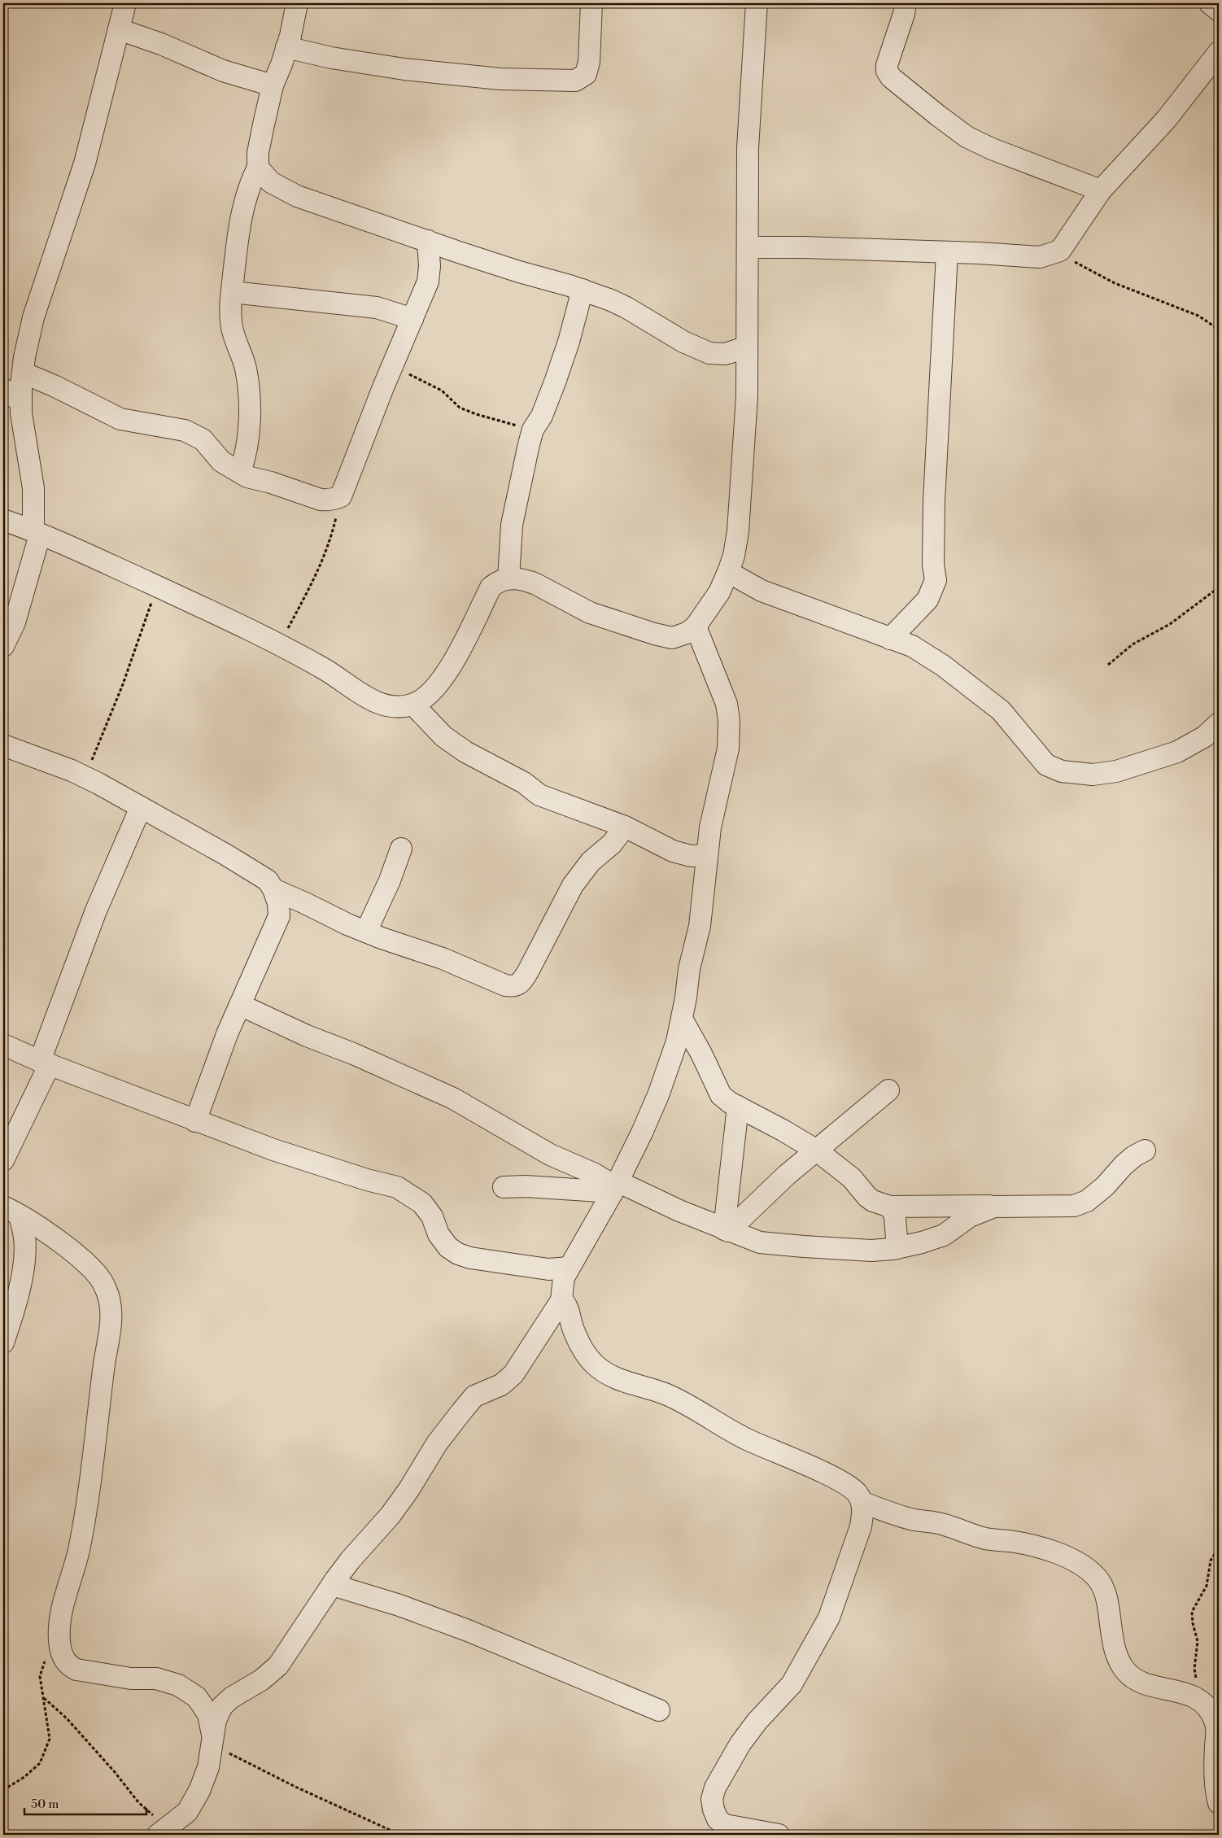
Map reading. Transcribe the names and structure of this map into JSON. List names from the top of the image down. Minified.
{"scale_bar":"50 m"}
